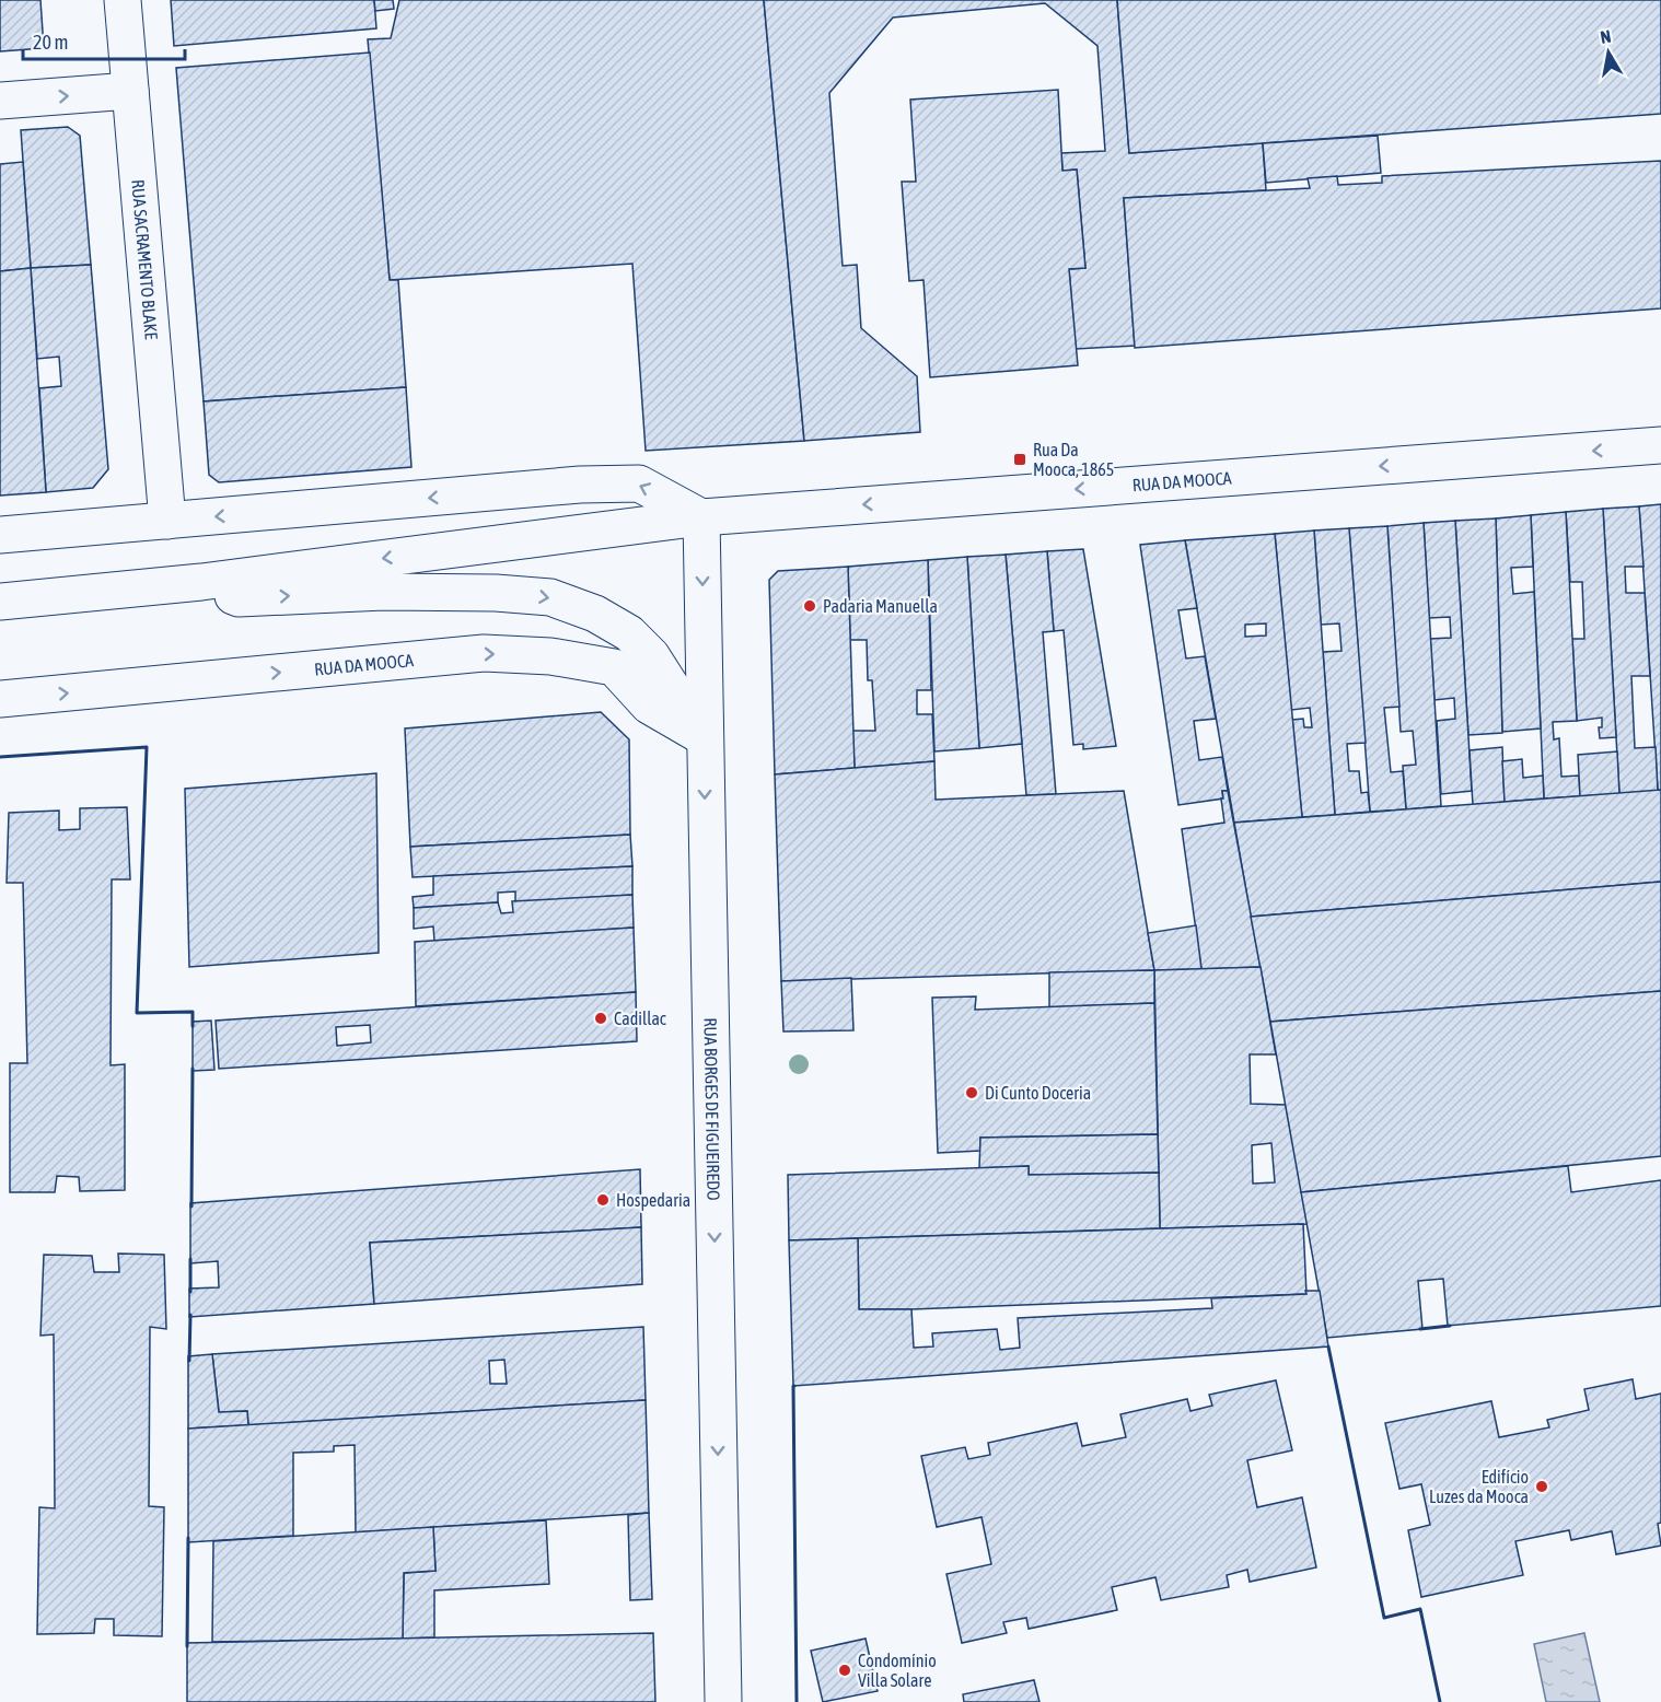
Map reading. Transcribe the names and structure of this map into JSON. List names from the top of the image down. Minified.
{"streets":{"street":["RUA SACRAMENTO BLAKE","RUA DA MOOCA","RUA BORGES DE FIGUEIREDO"]},"crossings":[["RUA DA MOOCA","RUA BORGES DE FIGUEIREDO"]],"one_way":["RUA BORGES DE FIGUEIREDO"],"places":{"transit":["Rua Da Mooca, 1865"],"other":["Padaria Manuella","Cadillac","Di Cunto Doceria","Hospedaria","Edifício Luzes da Mooca","Condomínio Villa Solare"]},"scale_bar":"20 m","north":"top"}
